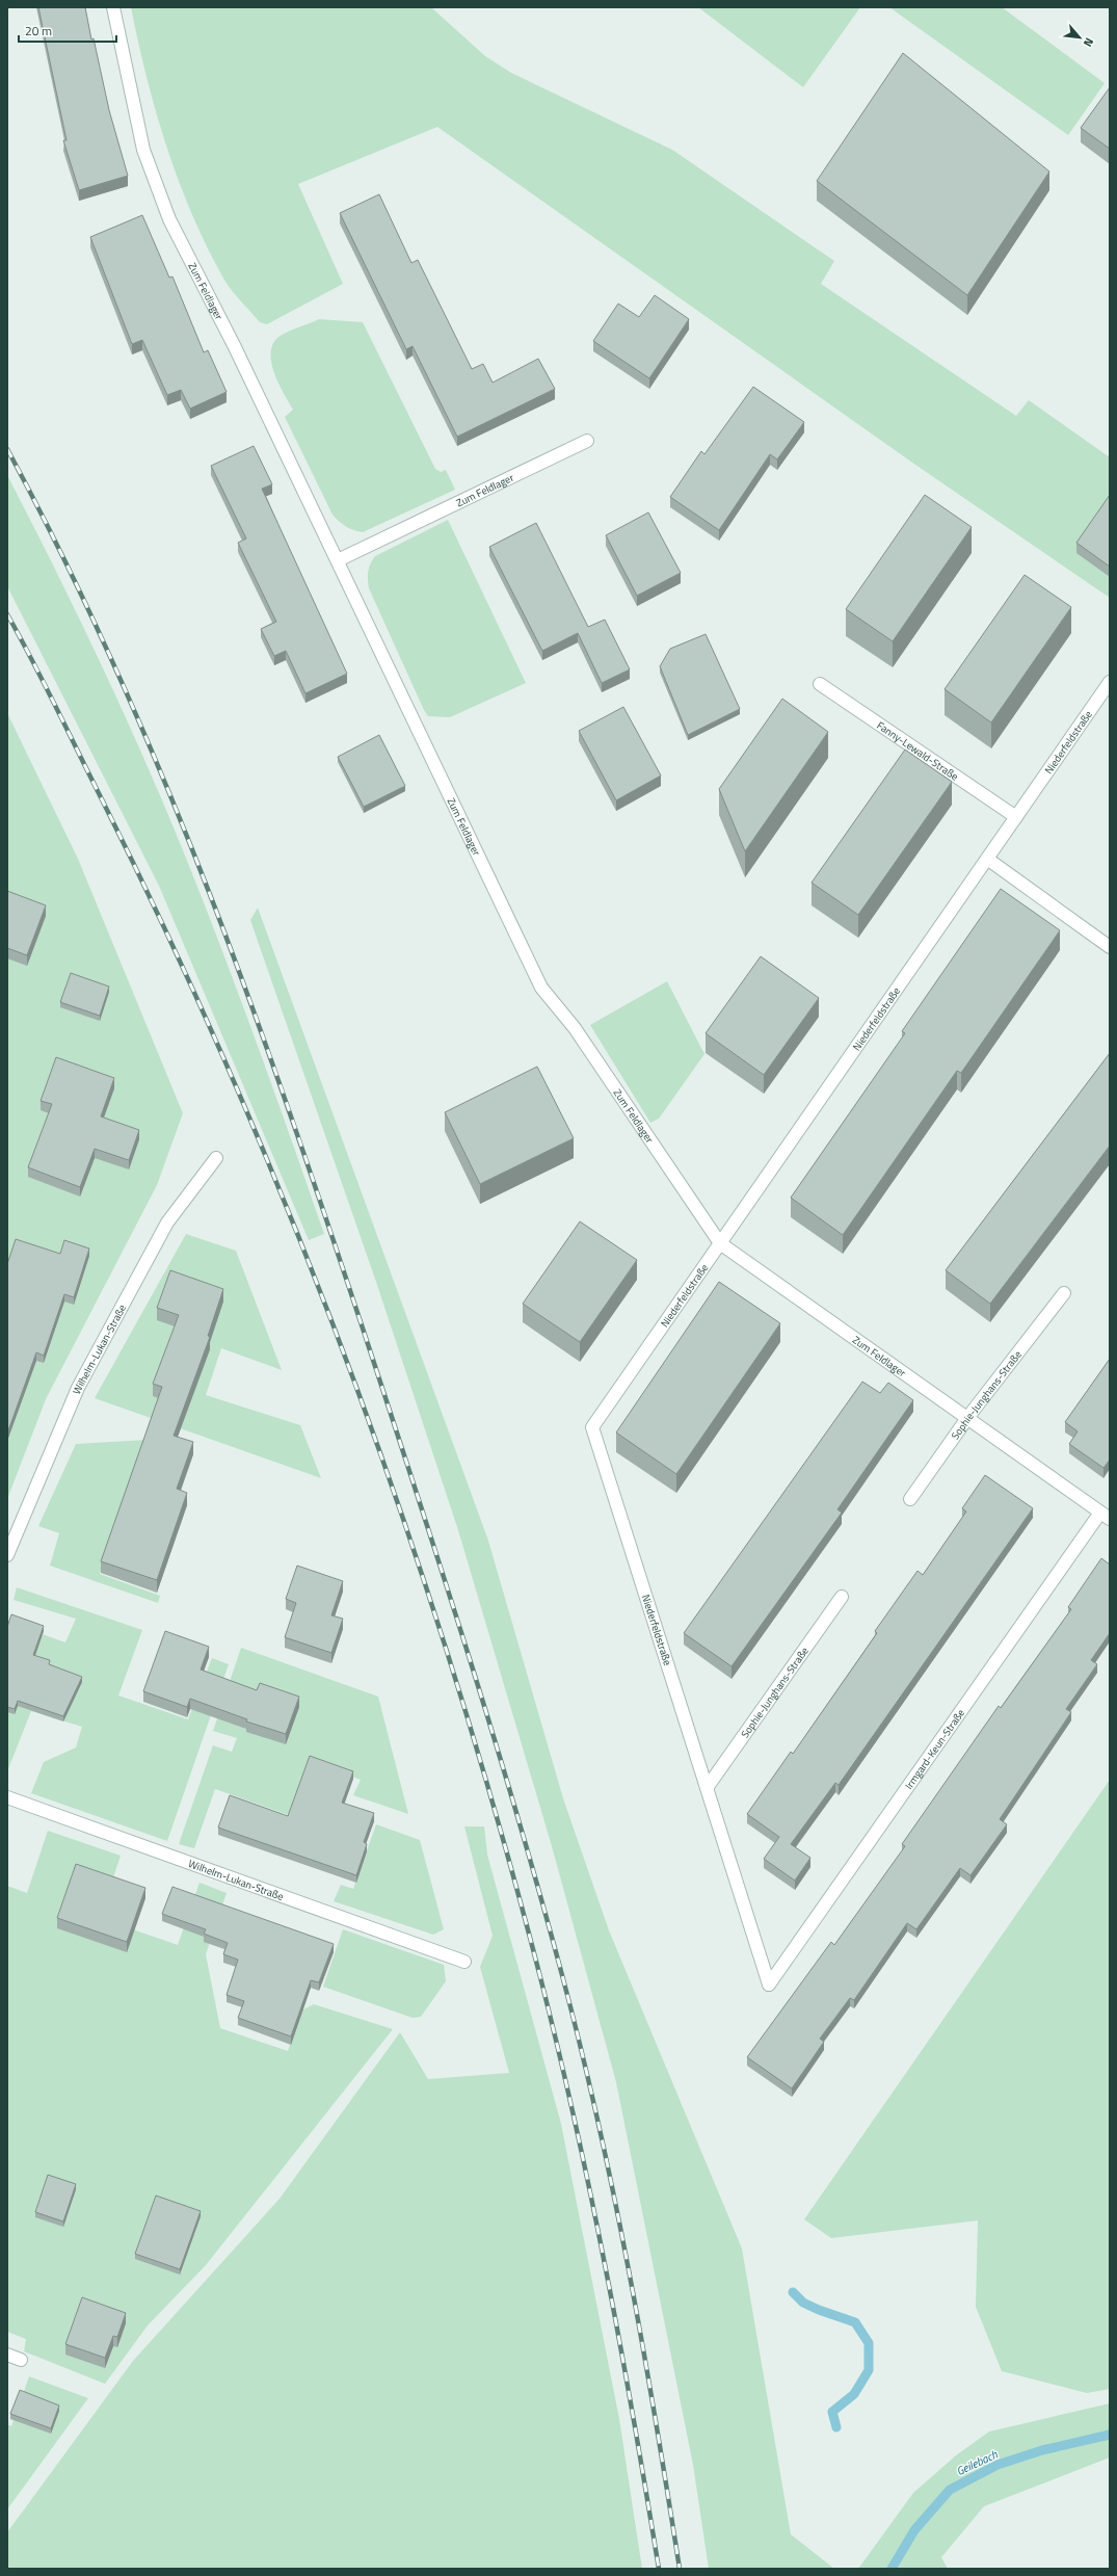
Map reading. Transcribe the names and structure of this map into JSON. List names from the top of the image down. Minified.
{"streets":{"street":["Zum Feldlager","Niederfeldstraße","Fanny-Lewald-Straße","Wilhelm-Lukan-Straße","Sophie-Junghans-Straße","Irmgard-Keun-Straße"]},"crossings":[["Zum Feldlager","Niederfeldstraße"],["Zum Feldlager","Sophie-Junghans-Straße"],["Zum Feldlager","Irmgard-Keun-Straße"],["Niederfeldstraße","Fanny-Lewald-Straße"],["Niederfeldstraße","Sophie-Junghans-Straße"],["Niederfeldstraße","Irmgard-Keun-Straße"]],"water":["Geilebach"],"scale_bar":"20 m","north":"bottom right"}
